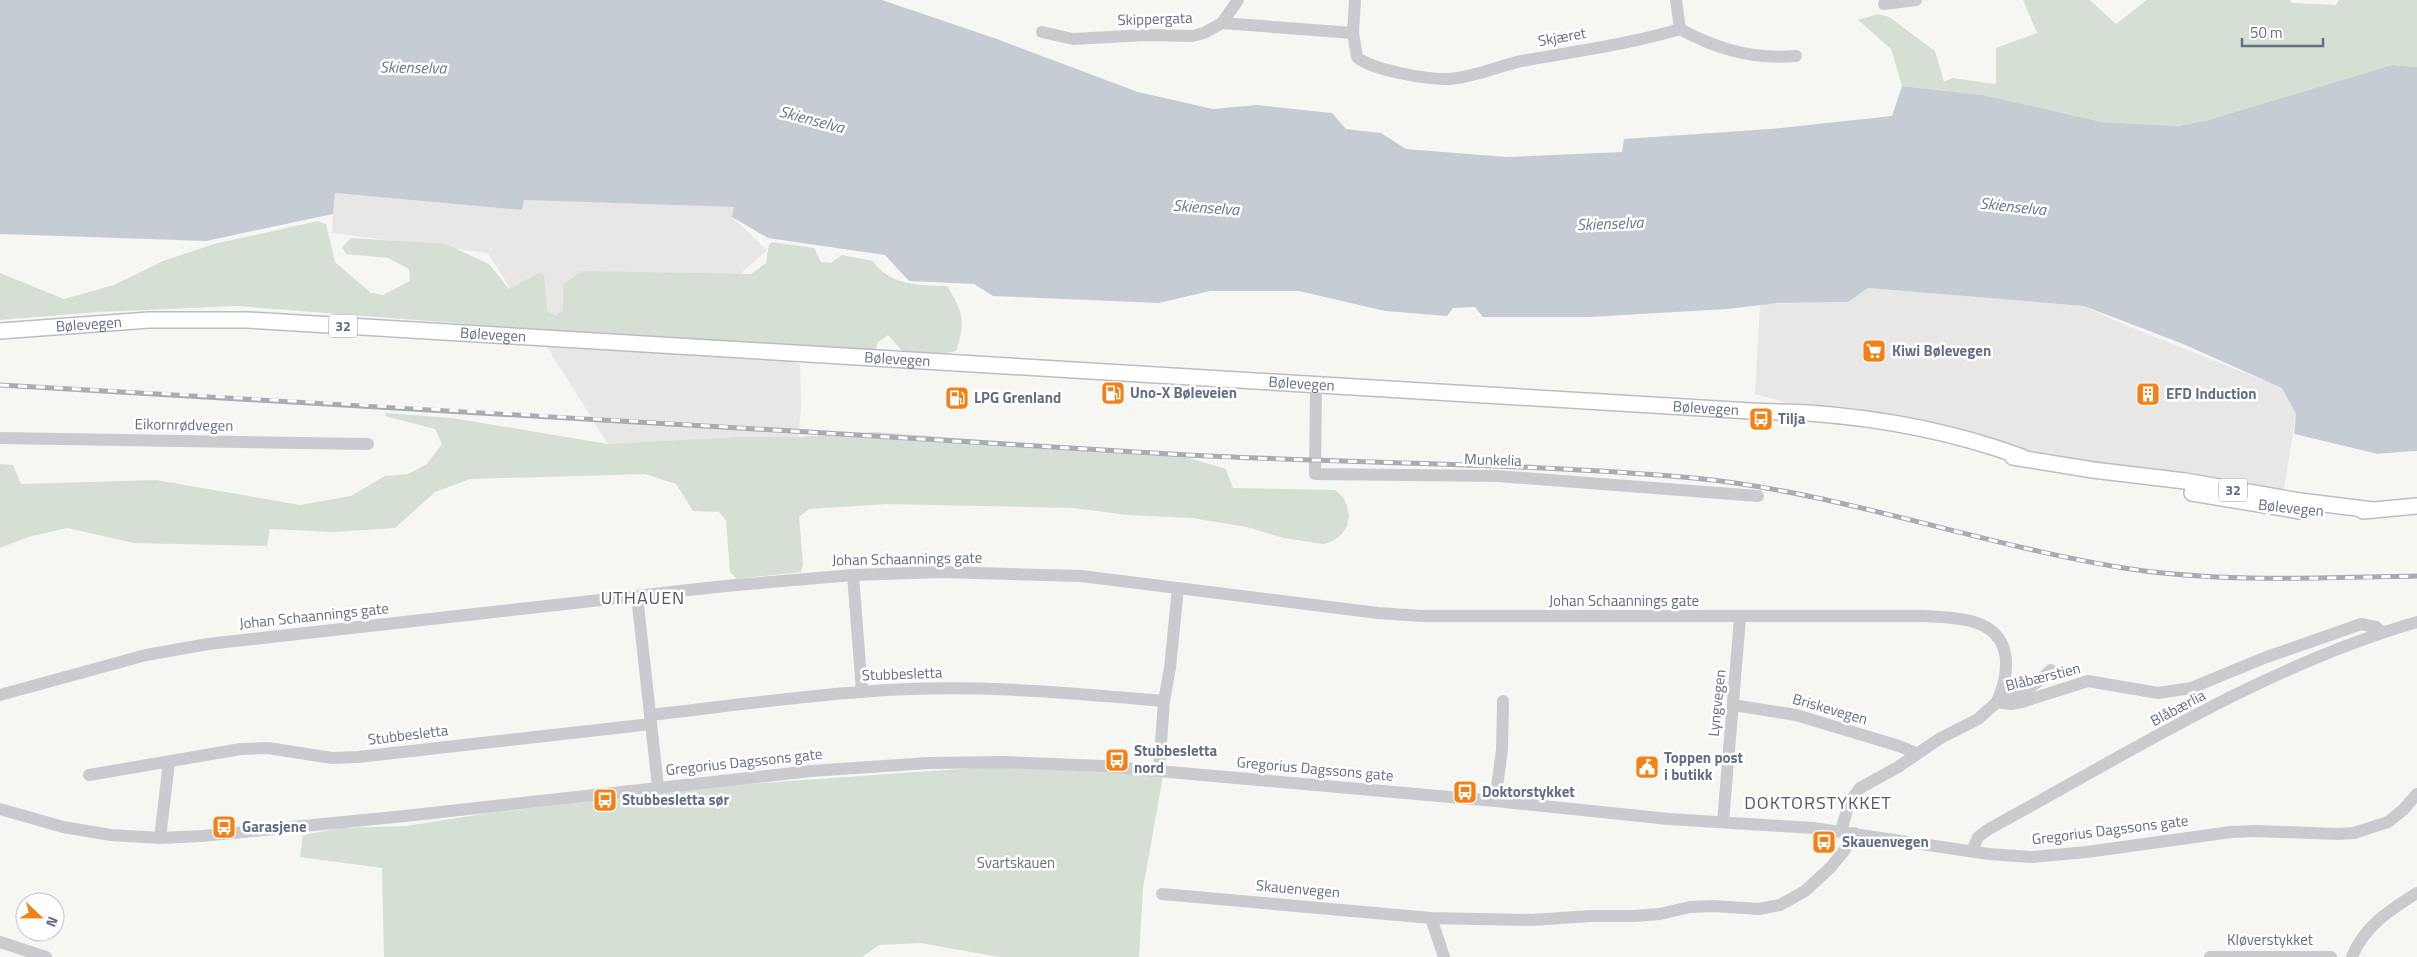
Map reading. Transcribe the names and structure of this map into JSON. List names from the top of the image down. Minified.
{"streets":{"main road":["Bølevegen","32"],"street":["Skippergata","Skjæret","Eikornrødvegen","Munkelia","Johan Schaannings gate","Stubbesletta","Blåbærstien","Lyngvegen","Blåbærlia","Briskevegen","Gregorius Dagssons gate","Skauenvegen","Kløverstykket"]},"crossings":[["Bølevegen","Munkelia"],["Johan Schaannings gate","Blåbærstien"],["Johan Schaannings gate","Lyngvegen"],["Blåbærstien","Blåbærlia"],["Blåbærstien","Briskevegen"],["Blåbærstien","Gregorius Dagssons gate"],["Blåbærstien","Skauenvegen"],["Lyngvegen","Briskevegen"],["Lyngvegen","Gregorius Dagssons gate"],["Blåbærlia","Gregorius Dagssons gate"],["Gregorius Dagssons gate","Skauenvegen"]],"districts":["UTHAUEN","DOKTORSTYKKET"],"water":["Skienselva"],"parks":["Svartskauen"],"places":{"supermarket":["Kiwi Bølevegen"],"fuel station":["Uno-X Bøleveien","LPG Grenland"],"building":["EFD Induction"],"bus stop":["Tilja","Stubbesletta nord","Doktorstykket","Stubbesletta sør","Garasjene","Skauenvegen"],"public building":["Toppen post i butikk"]},"scale_bar":"50 m","north":"right"}
